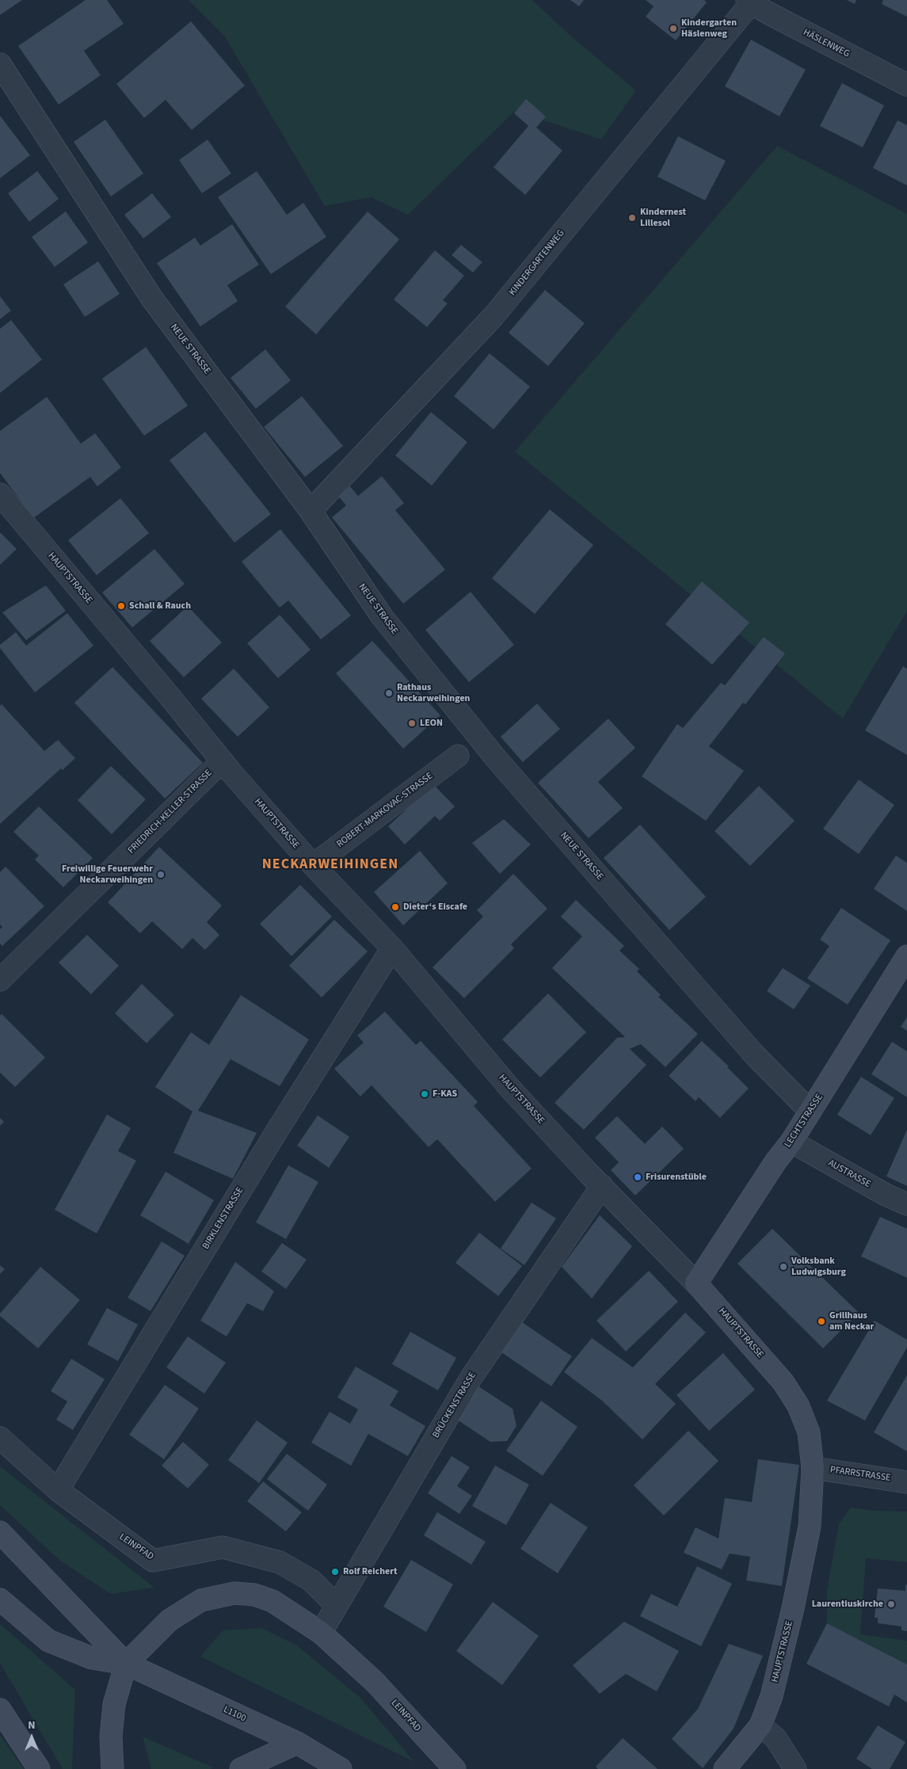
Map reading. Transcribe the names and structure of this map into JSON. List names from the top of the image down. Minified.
{"streets":{"street":["HÄSLENWEG","KINDERGARTENWEG","NEUE STRASSE","HAUPTSTRASSE","ROBERT-MARKOVAC-STRASSE","FRIEDRICH-KELLER-STRASSE","LECHTSTRASSE","AUSTRASSE","BIRKLENSTRASSE","BRÜCKENSTRASSE","PFARRSTRASSE","LEINPFAD","L1100"]},"crossings":[["HÄSLENWEG","KINDERGARTENWEG"],["KINDERGARTENWEG","NEUE STRASSE"],["NEUE STRASSE","LECHTSTRASSE"],["HAUPTSTRASSE","ROBERT-MARKOVAC-STRASSE"],["HAUPTSTRASSE","FRIEDRICH-KELLER-STRASSE"],["HAUPTSTRASSE","LECHTSTRASSE"],["HAUPTSTRASSE","BIRKLENSTRASSE"],["HAUPTSTRASSE","BRÜCKENSTRASSE"],["HAUPTSTRASSE","PFARRSTRASSE"],["LECHTSTRASSE","AUSTRASSE"],["BIRKLENSTRASSE","LEINPFAD"],["BRÜCKENSTRASSE","LEINPFAD"],["LEINPFAD","L1100"]],"districts":["NECKARWEIHINGEN"],"places":["Kindergarten Häslenweg","Kindernest Lillesol","Schall & Rauch","Rathaus Neckarweihingen","LEON","Freiwillige Feuerwehr Neckarweihingen","Dieter‘s Eiscafe","F-KAS","Frisurenstüble","Volksbank Ludwigsburg","Grillhaus am Neckar","Rolf Reichert","Laurentiuskirche"],"north":"top"}
